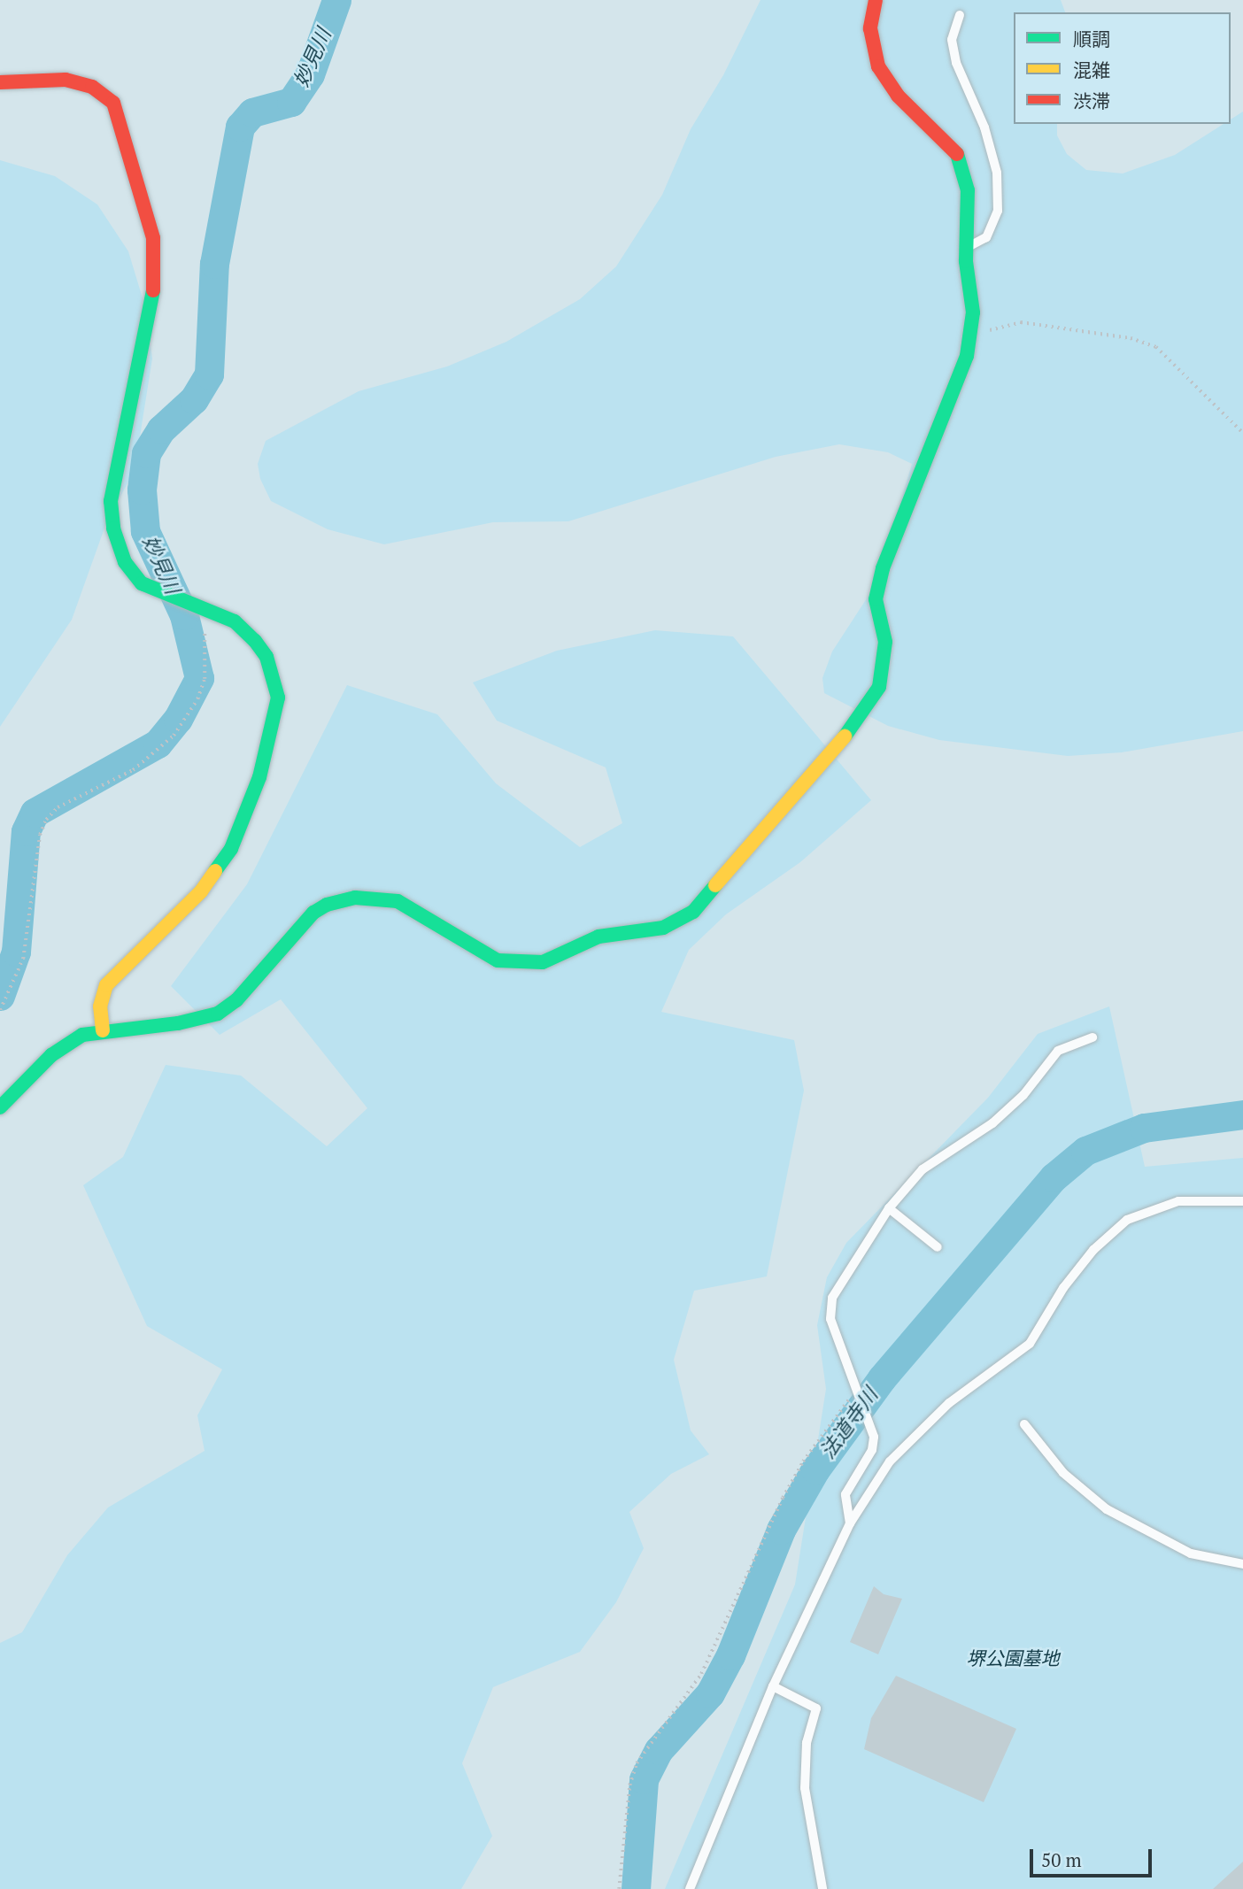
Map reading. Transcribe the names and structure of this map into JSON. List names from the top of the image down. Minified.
{"water":["妙見川","法道寺川"],"parks":["堺公園墓地"],"legend":["順調","混雑","渋滞"],"scale_bar":"50 m"}
